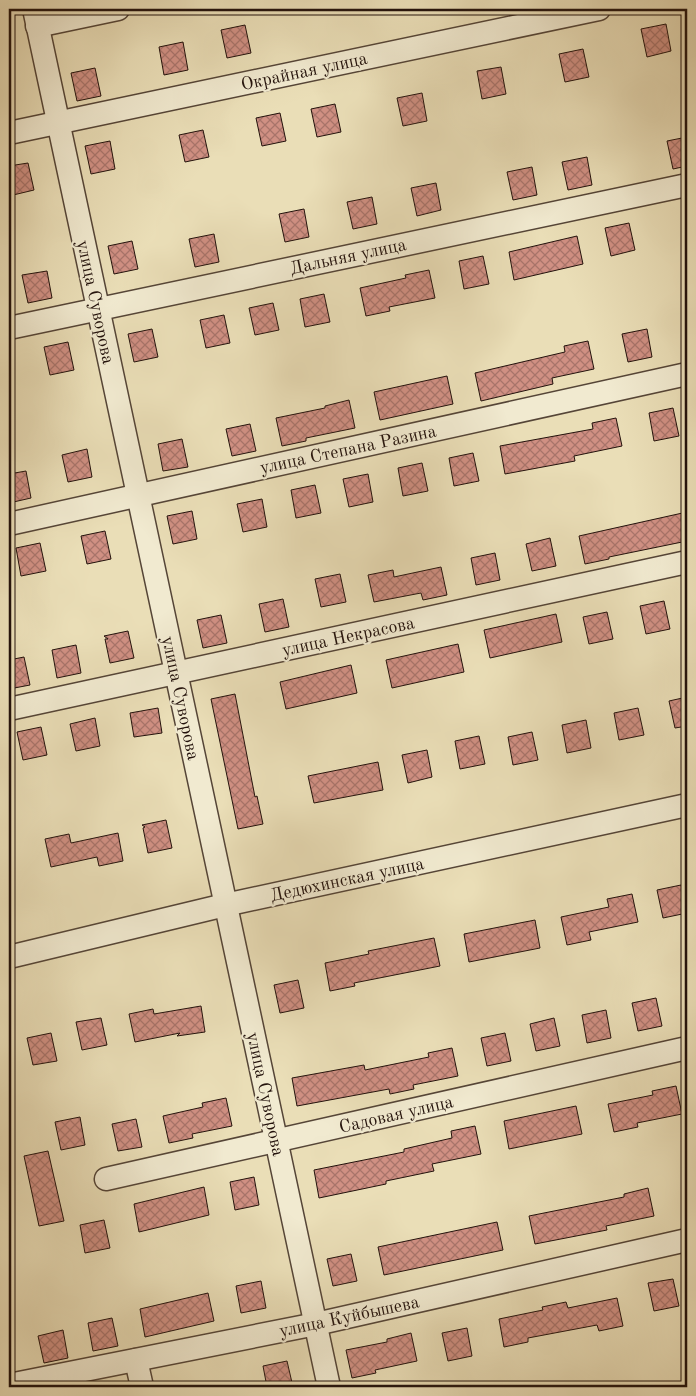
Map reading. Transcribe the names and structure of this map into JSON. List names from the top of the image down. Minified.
{"streets":{"street":["Окрайная улица","Дальняя улица","улица Суворова","улица Степана Разина","улица Некрасова","Дедюхинская улица","Садовая улица","улица Куйбышева"]},"crossings":[["Окрайная улица","улица Суворова"],["Дальняя улица","улица Суворова"],["улица Суворова","улица Степана Разина"],["улица Суворова","улица Некрасова"],["улица Суворова","Дедюхинская улица"],["улица Суворова","Садовая улица"],["улица Суворова","улица Куйбышева"]]}
